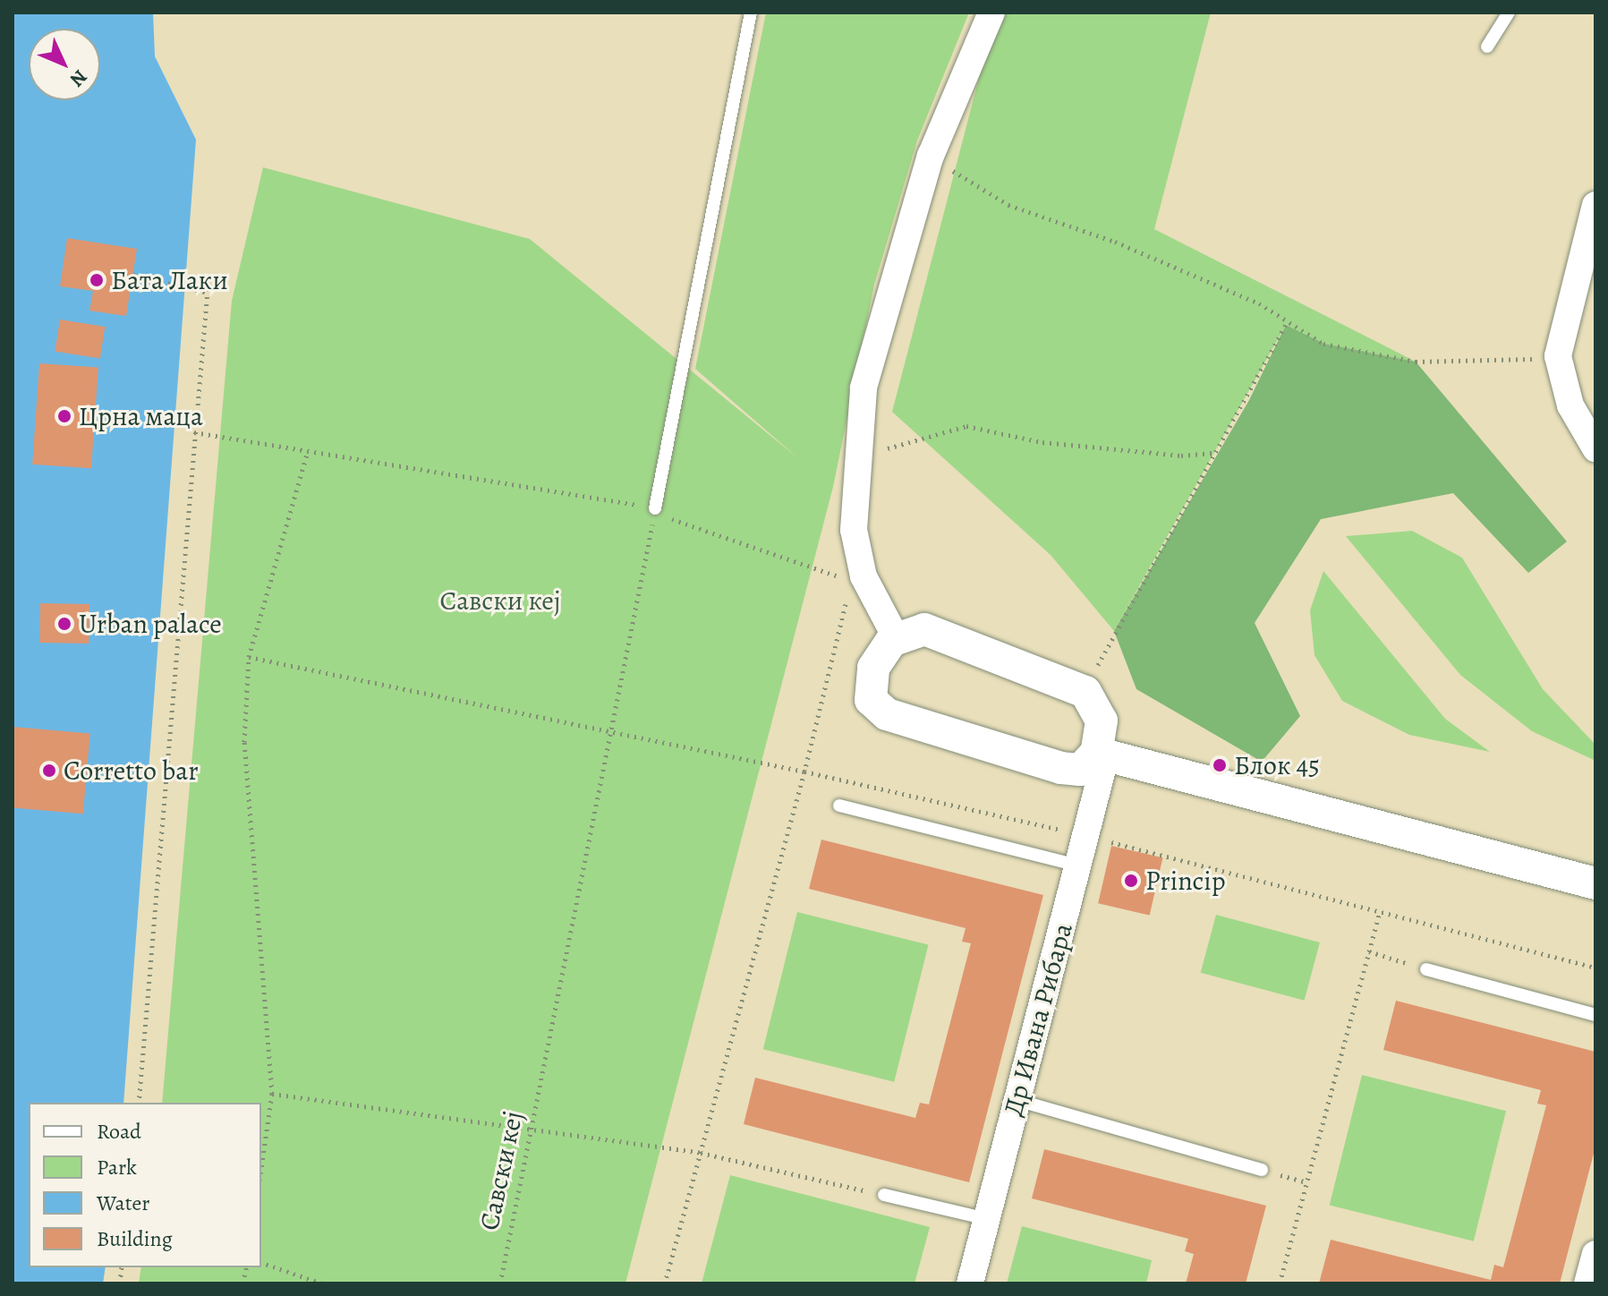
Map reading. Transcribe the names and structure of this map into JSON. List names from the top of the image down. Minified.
{"streets":{"street":["Др Ивана Рибара"],"path":["Савски кеј"]},"parks":["Савски кеј"],"places":["Бата Лаки","Црна маца","Urban palace","Блок 45","Corretto bar","Princip"],"legend":["Road","Park","Water","Building"],"north":"bottom right"}
